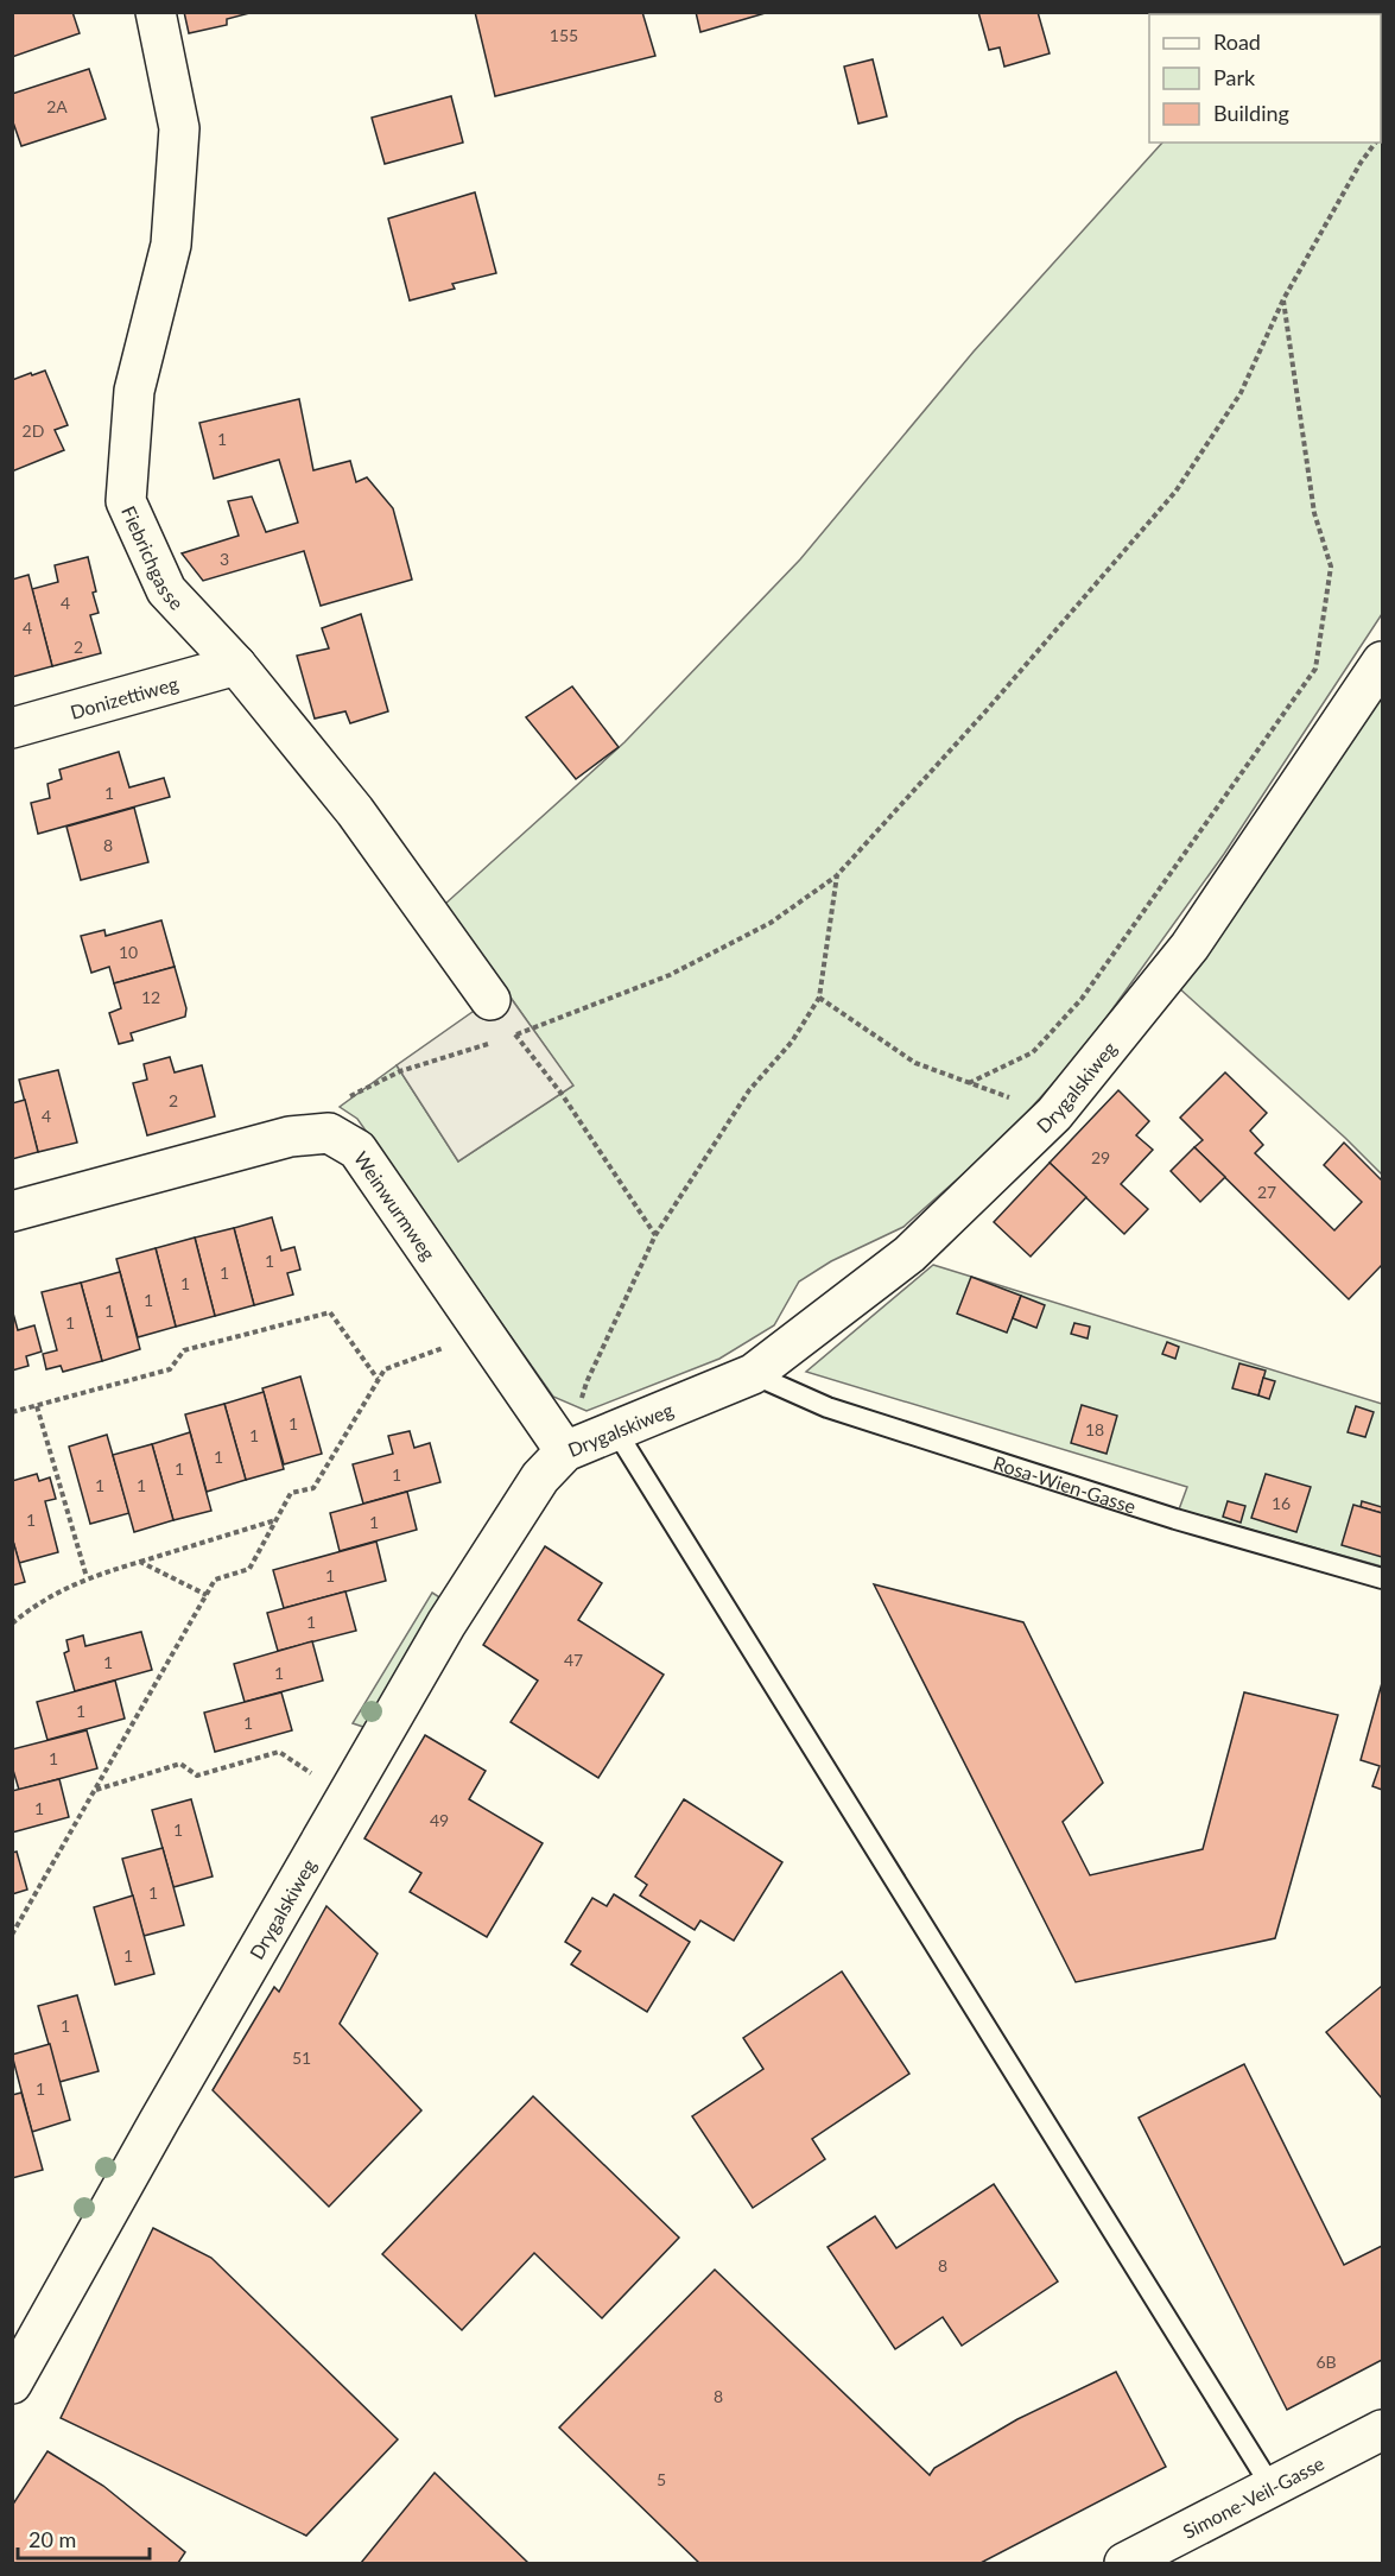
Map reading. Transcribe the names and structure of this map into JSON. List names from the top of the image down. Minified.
{"streets":{"street":["Fiebrichgasse","Donizettiweg","Drygalskiweg","Weinwurmweg","Simone-Veil-Gasse"],"lane":["Rosa-Wien-Gasse"]},"crossings":[["Fiebrichgasse","Donizettiweg"],["Drygalskiweg","Weinwurmweg"],["Drygalskiweg","Rosa-Wien-Gasse"]],"house_numbers":["155","2A","2D","1","3","4","4","2","1","8","10","12","2","4","29","27","1","1","1","1","1","1","1","18","1","1","1","1","1","1","16","1","1","1","1","47","1","1","1","1","1","1","49","1","1","1","1","51","1","8","6B","8","5"],"legend":["Road","Park","Building"],"scale_bar":"20 m"}
